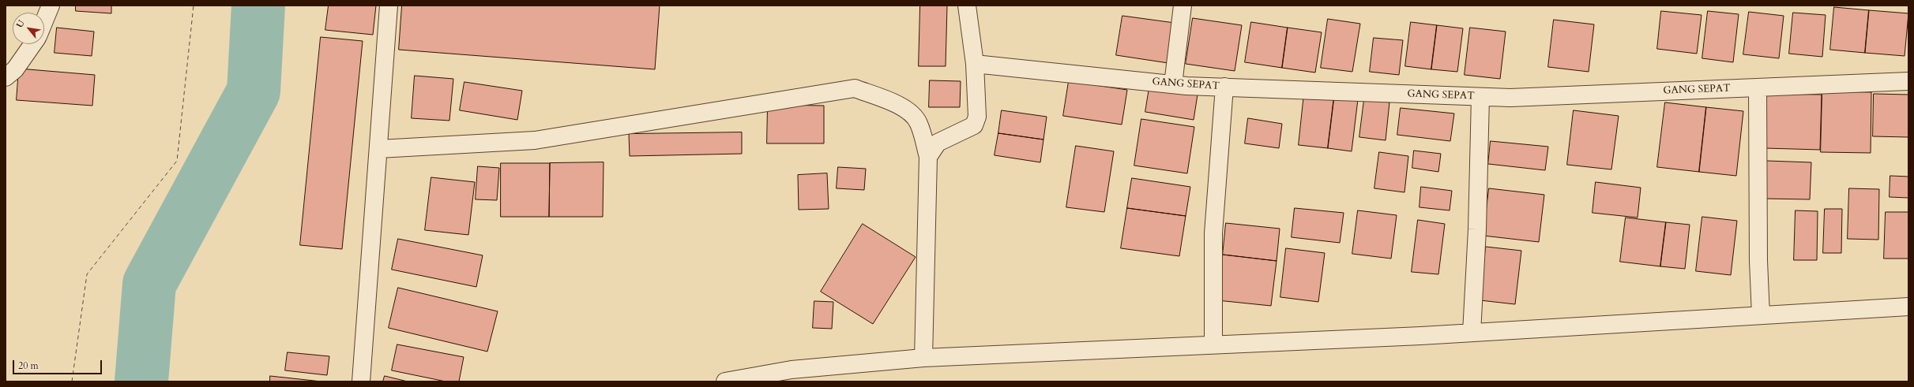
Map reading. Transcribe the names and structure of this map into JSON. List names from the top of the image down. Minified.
{"streets":{"street":["GANG SEPAT"]},"scale_bar":"20 m","north":"top left"}
